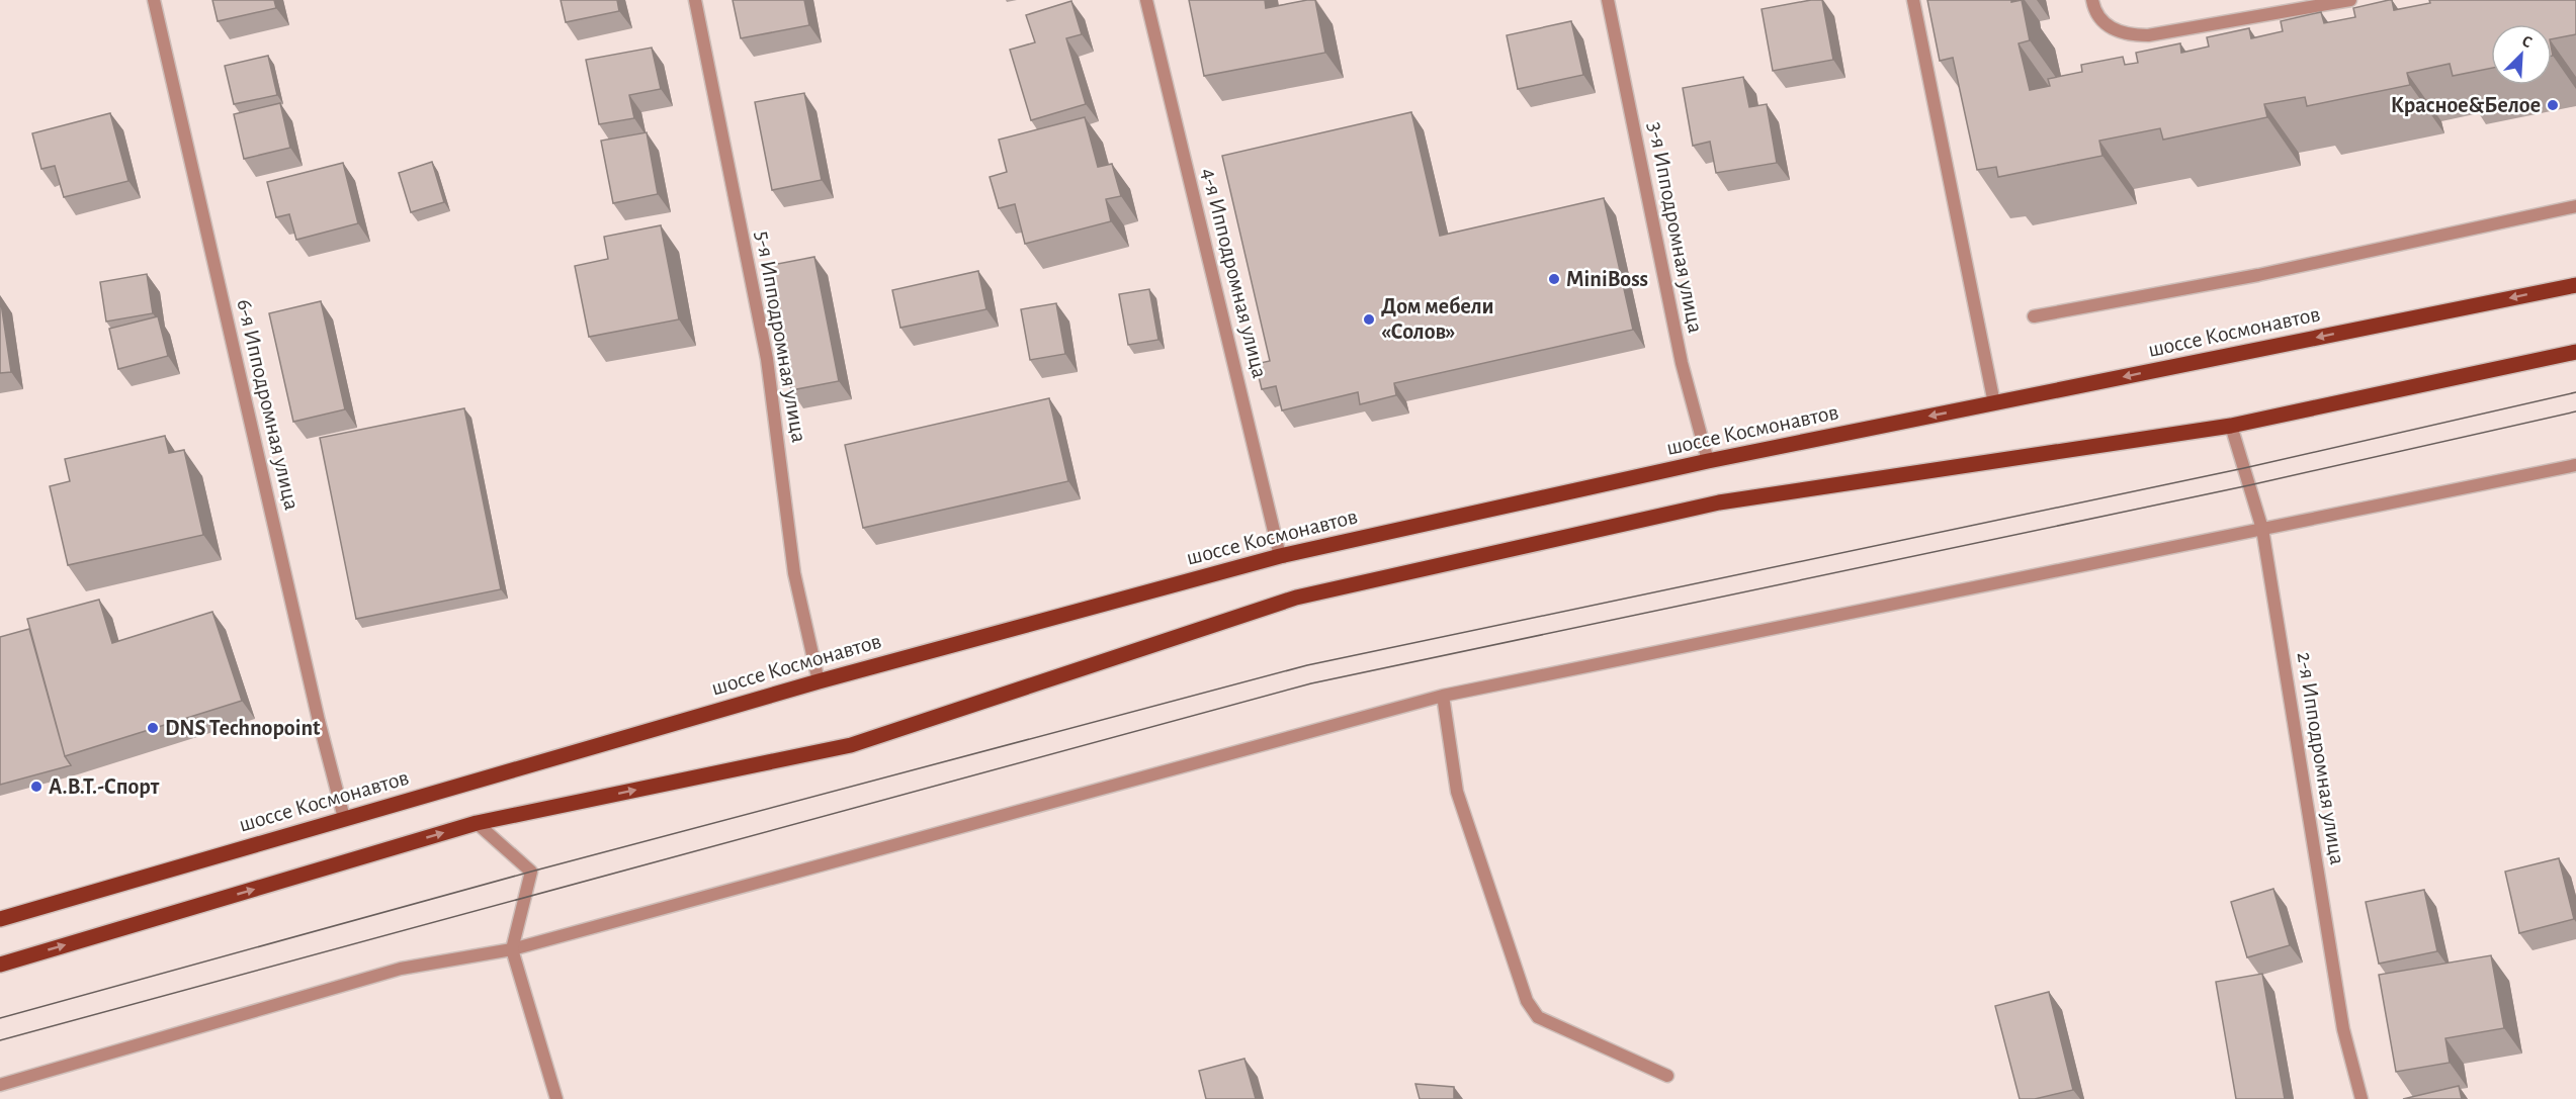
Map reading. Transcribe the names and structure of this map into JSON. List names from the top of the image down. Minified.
{"streets":{"main road":["шоссе Космонавтов"],"street":["3-я Ипподромная улица","4-я Ипподромная улица","5-я Ипподромная улица","6-я Ипподромная улица","2-я Ипподромная улица"]},"crossings":[["3-я Ипподромная улица","шоссе Космонавтов"],["4-я Ипподромная улица","шоссе Космонавтов"],["шоссе Космонавтов","5-я Ипподромная улица"],["шоссе Космонавтов","6-я Ипподромная улица"]],"places":["Красное&Белое","MiniBoss","Дом мебели «Солов»","DNS Technopoint","А.В.Т.-Спорт"],"north":"top right"}
